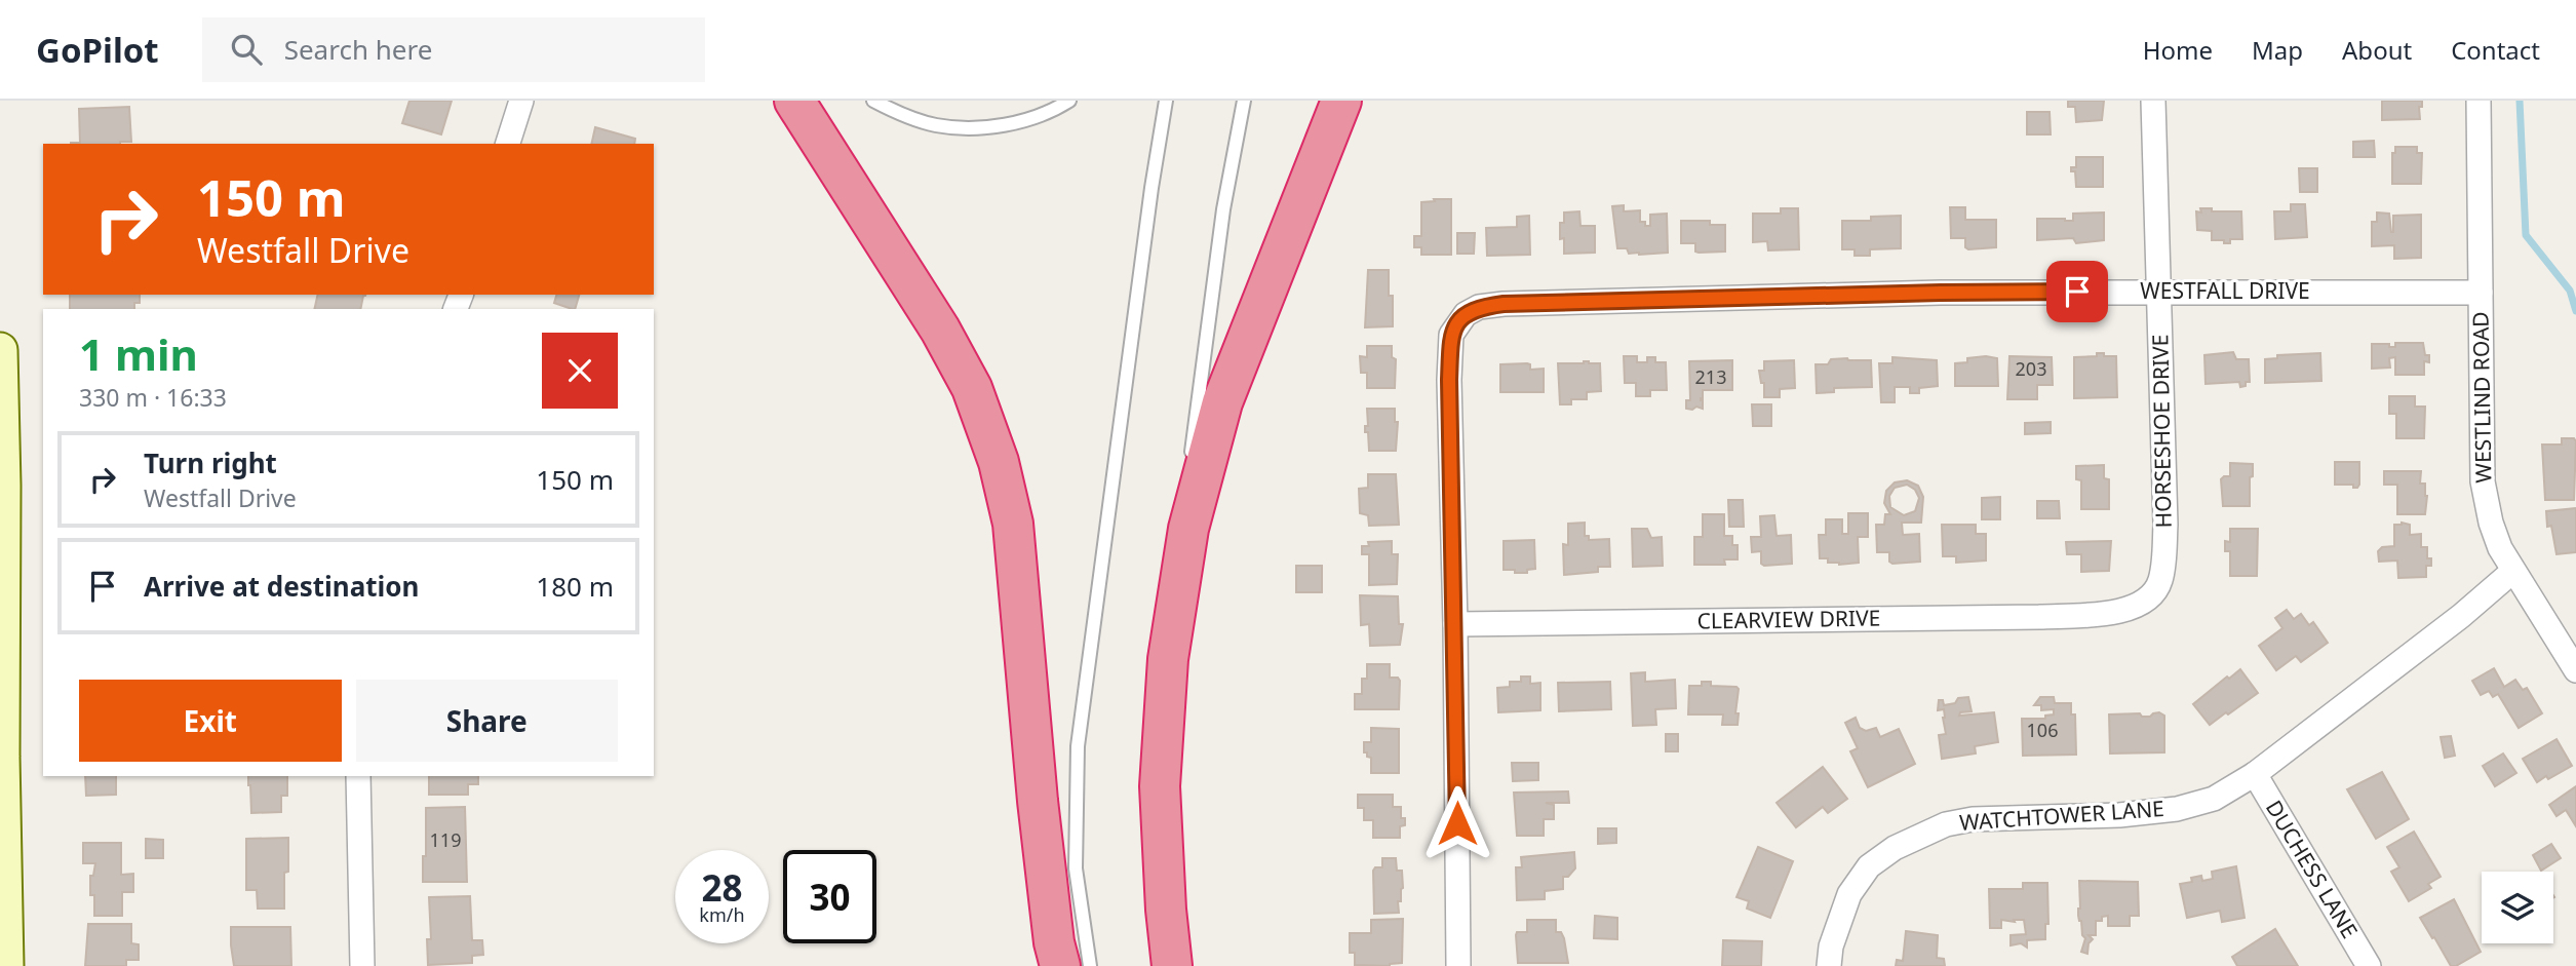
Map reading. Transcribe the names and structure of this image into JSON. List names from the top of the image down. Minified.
{"streets":{"street":["WESTFALL DRIVE","WESTLIND ROAD","HORSESHOE DRIVE","CLEARVIEW DRIVE","WATCHTOWER LANE","DUCHESS LANE"]},"crossings":[["WESTFALL DRIVE","WESTLIND ROAD"],["WESTFALL DRIVE","HORSESHOE DRIVE"],["WESTFALL DRIVE","CLEARVIEW DRIVE"],["WESTLIND ROAD","WATCHTOWER LANE"],["HORSESHOE DRIVE","CLEARVIEW DRIVE"],["WATCHTOWER LANE","DUCHESS LANE"]],"house_numbers":["203","213","106","119"],"page":{"header":"GoPilot","search":"Search here","nav":["Home","Map","About","Contact"],"turn":["150 m","Westfall Drive"],"heading":["1 min","330 m · 16:33"],"list":[{"name":"Turn right","note":"Westfall Drive","value":"150 m"},{"name":"Arrive at destination","value":"180 m"}],"buttons":["Exit","Share"],"speed":"28 km/h","limit":"30"}}
